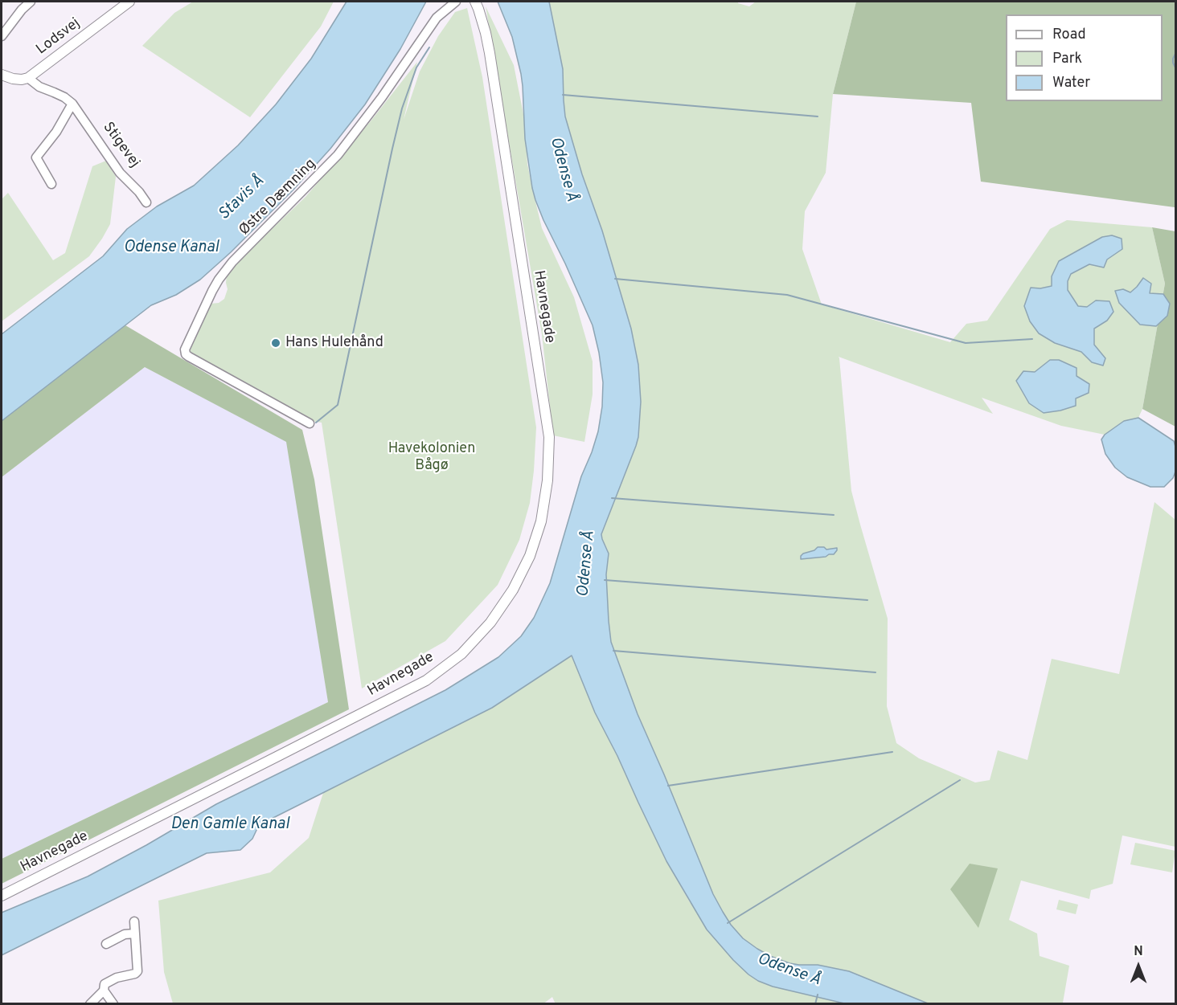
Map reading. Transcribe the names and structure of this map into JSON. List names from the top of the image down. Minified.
{"streets":{"street":["Lodsvej","Stigevej","Østre Dæmning","Havnegade"]},"crossings":[["Lodsvej","Stigevej"]],"water":["Odense Å","Stavis Å","Odense Kanal","Den Gamle Kanal"],"parks":["Havekolonien Bågø"],"places":["Hans Hulehånd"],"legend":["Road","Park","Water"],"north":"top"}
